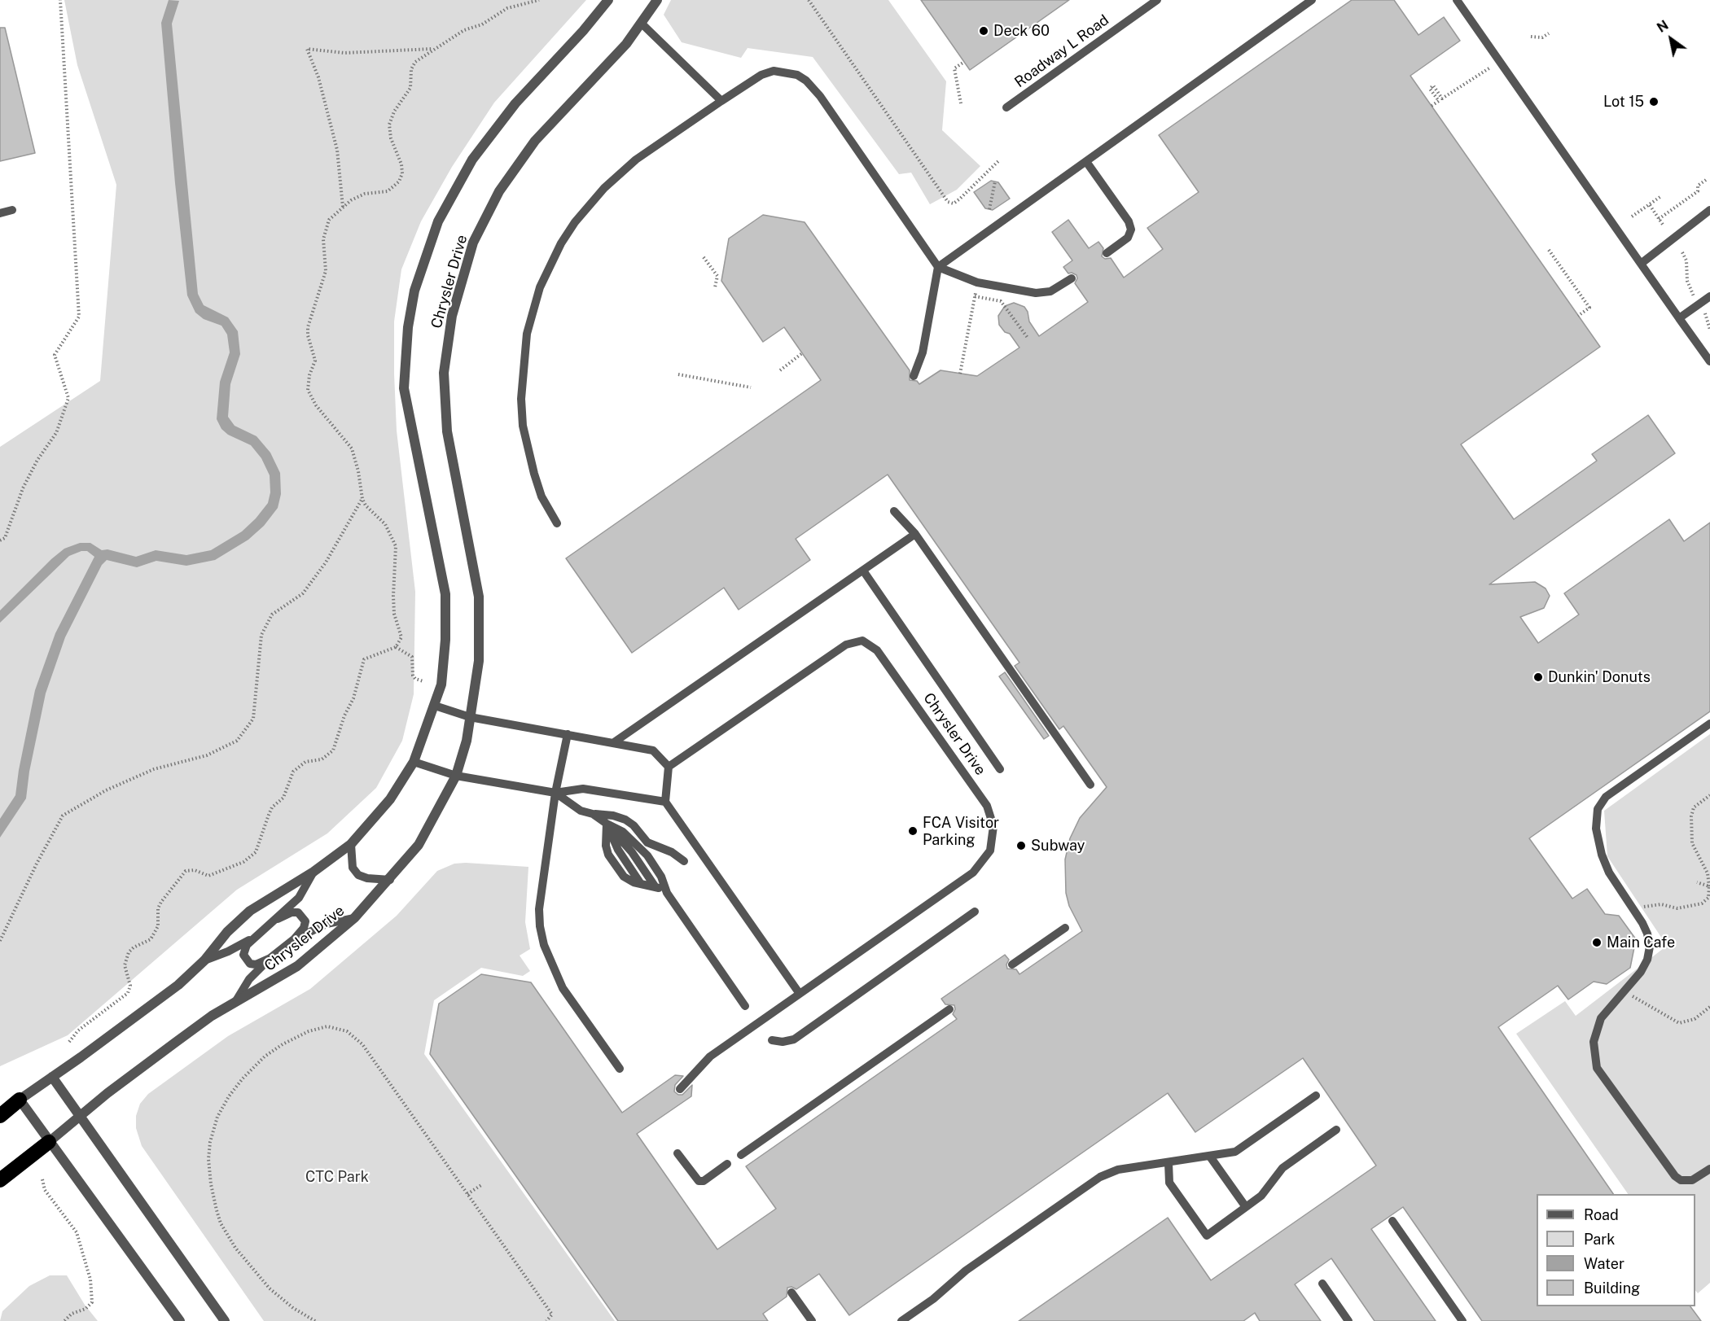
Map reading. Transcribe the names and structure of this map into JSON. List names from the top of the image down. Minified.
{"streets":{"street":["Chrysler Drive"],"lane":["Roadway L Road"]},"parks":["CTC Park"],"places":["Deck 60","Lot 15","Dunkin' Donuts","FCA Visitor Parking","Subway","Main Cafe"],"legend":["Road","Park","Water","Building"],"north":"top left"}
